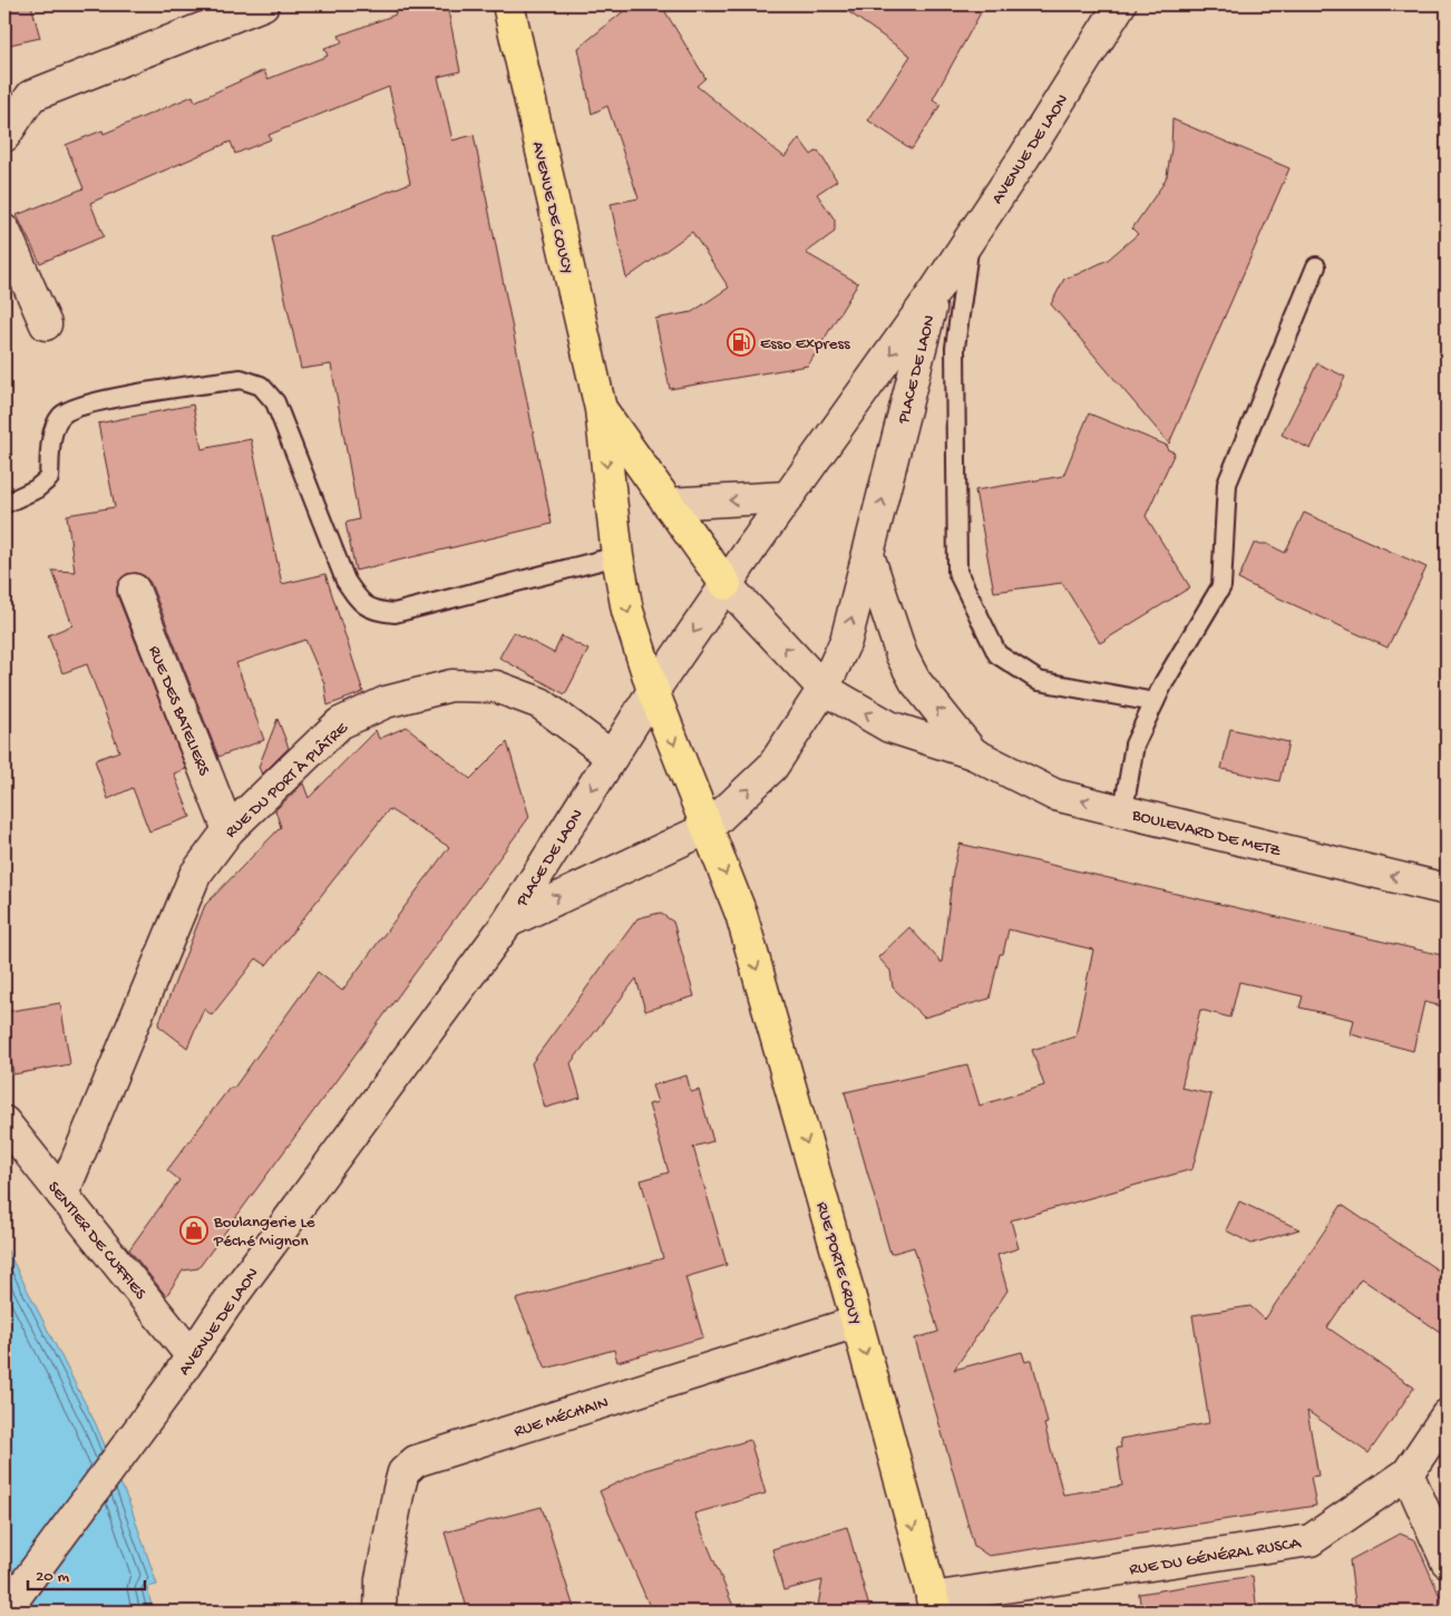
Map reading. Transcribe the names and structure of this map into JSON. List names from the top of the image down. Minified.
{"streets":{"main road":["AVENUE DE LAON","AVENUE DE COUCY","PLACE DE LAON","RUE DES BATELIERS","RUE DU PORT À PLÂTRE","BOULEVARD DE METZ","SENTIER DE CUFFIES","RUE PORTE CROUY","RUE MÉCHAIN","RUE DU GÉNÉRAL RUSCA"]},"crossings":[["AVENUE DE LAON","PLACE DE LAON"],["AVENUE DE LAON","SENTIER DE CUFFIES"],["PLACE DE LAON","RUE DU PORT À PLÂTRE"],["PLACE DE LAON","RUE PORTE CROUY"],["RUE DES BATELIERS","RUE DU PORT À PLÂTRE"],["RUE DU PORT À PLÂTRE","SENTIER DE CUFFIES"],["RUE PORTE CROUY","RUE MÉCHAIN"],["RUE PORTE CROUY","RUE DU GÉNÉRAL RUSCA"]],"one_way":["BOULEVARD DE METZ","RUE PORTE CROUY"],"places":{"fuel station":["Esso Express"],"shop":["Boulangerie Le Péché Mignon"]},"scale_bar":"20 m"}
